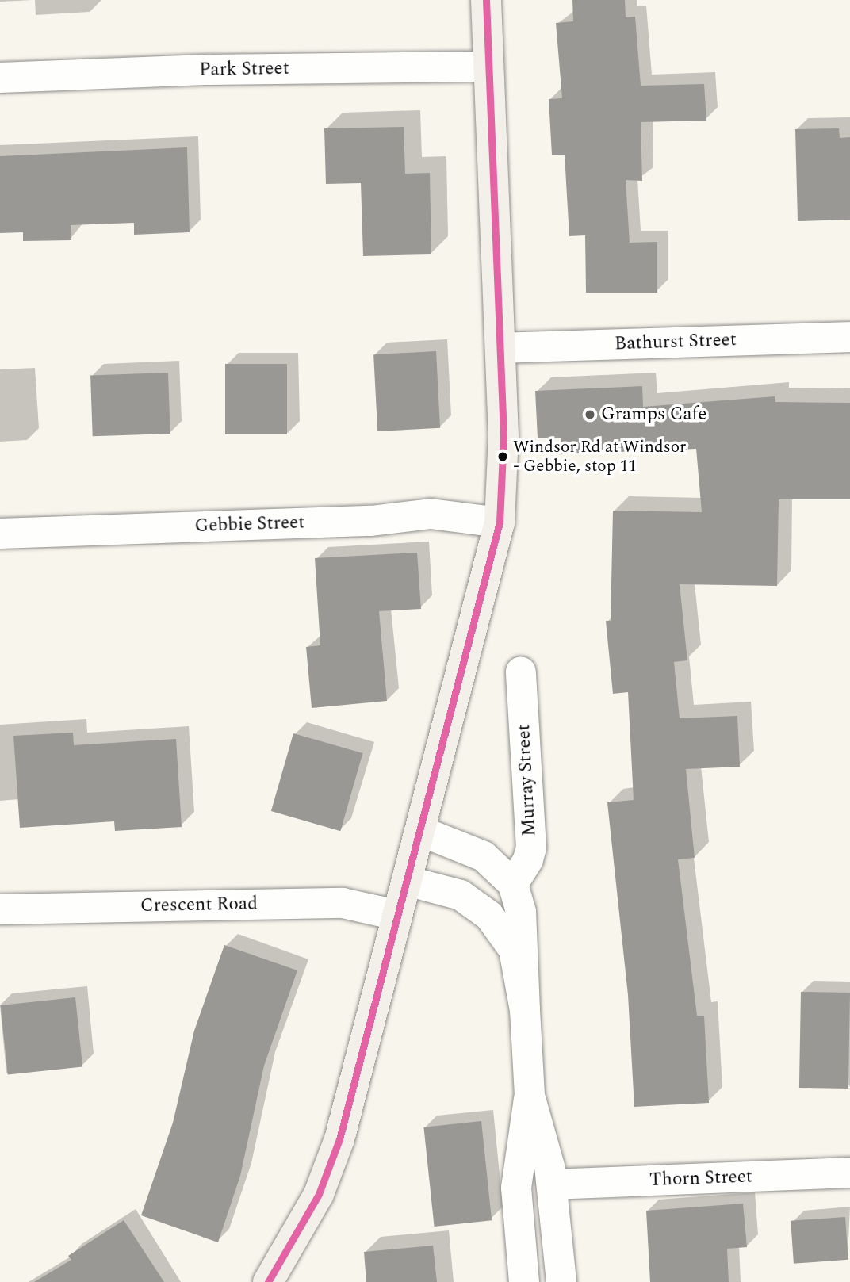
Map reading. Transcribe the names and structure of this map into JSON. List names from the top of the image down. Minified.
{"streets":{"street":["Park Street","Bathurst Street","Gebbie Street","Murray Street","Crescent Road","Thorn Street"]},"places":["Gramps Cafe","Windsor Rd at Windsor - Gebbie, stop 11"]}
